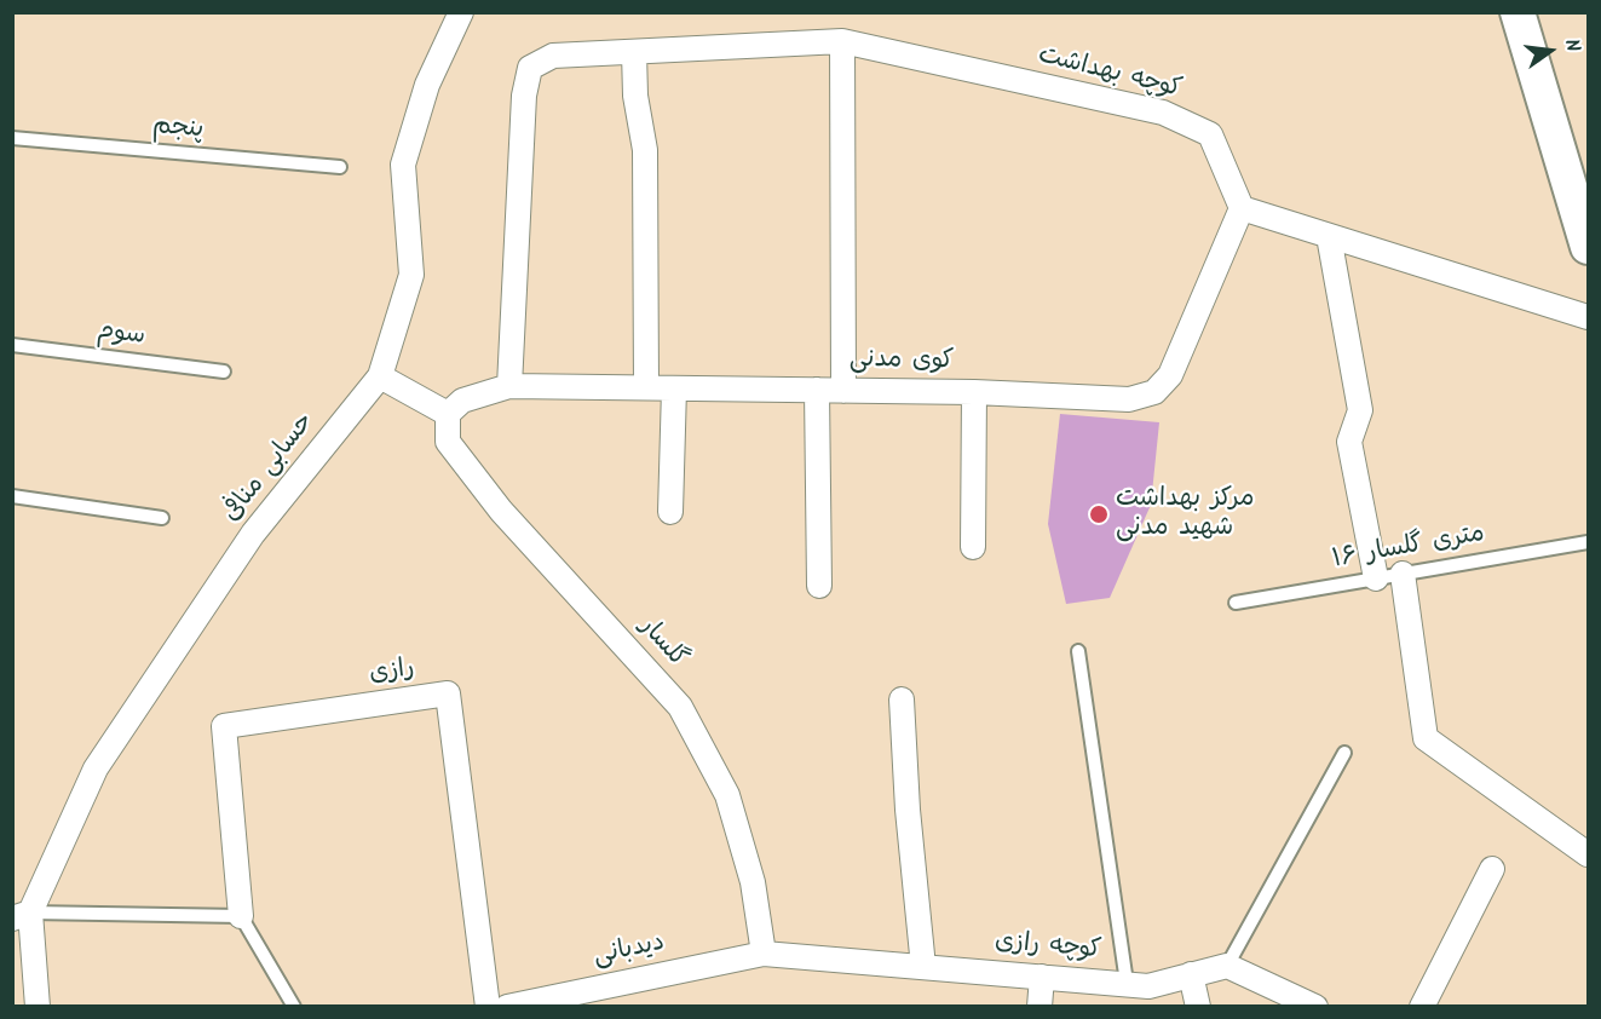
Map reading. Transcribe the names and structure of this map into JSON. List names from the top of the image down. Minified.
{"streets":{"street":["کوچه بهداشت","کوی مدنی","حسابی منافی","گلسار","رازی","کوچه رازی","دیدبانی"],"lane":["پنجم","سوم","۱۶ متری گلسار"]},"crossings":[["کوچه بهداشت","کوی مدنی"],["کوی مدنی","گلسار"],["گلسار","کوچه رازی"],["گلسار","دیدبانی"],["کوچه رازی","دیدبانی"]],"places":["مرکز بهداشت شهید مدنی"],"north":"right"}
